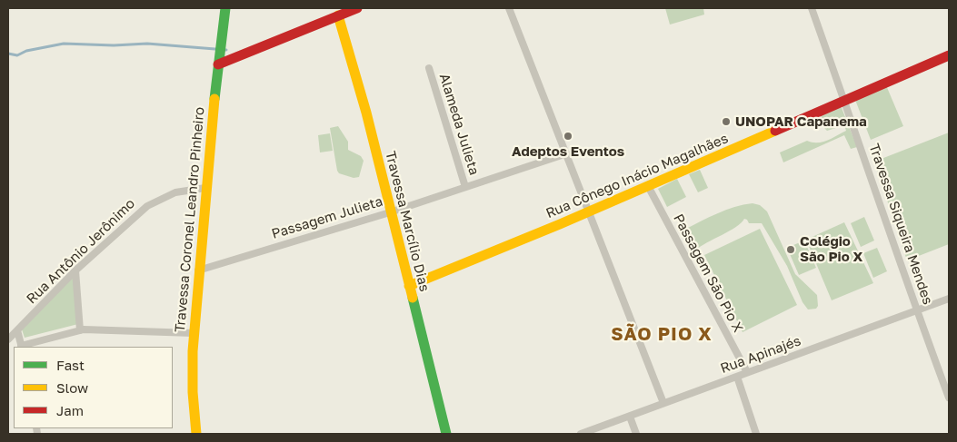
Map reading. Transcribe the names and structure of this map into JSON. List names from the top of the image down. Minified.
{"streets":{"street":["Alameda Julieta","Rua Cônego Inácio Magalhães","Passagem Julieta","Travessa Coronel Leandro Pinheiro","Travessa Marcílio Dias","Travessa Siqueira Mendes","Rua Antônio Jerônimo","Passagem São Pio X","Rua Apinajés"]},"crossings":[["Alameda Julieta","Passagem Julieta"],["Rua Cônego Inácio Magalhães","Travessa Marcílio Dias"],["Rua Cônego Inácio Magalhães","Travessa Siqueira Mendes"],["Rua Cônego Inácio Magalhães","Passagem São Pio X"],["Passagem Julieta","Travessa Coronel Leandro Pinheiro"],["Passagem Julieta","Travessa Marcílio Dias"],["Travessa Coronel Leandro Pinheiro","Rua Antônio Jerônimo"],["Travessa Siqueira Mendes","Rua Apinajés"],["Passagem São Pio X","Rua Apinajés"]],"districts":["SÃO PIO X"],"places":["UNOPAR Capanema","Adeptos Eventos","Colégio São Pio X"],"legend":["Fast","Slow","Jam"]}
